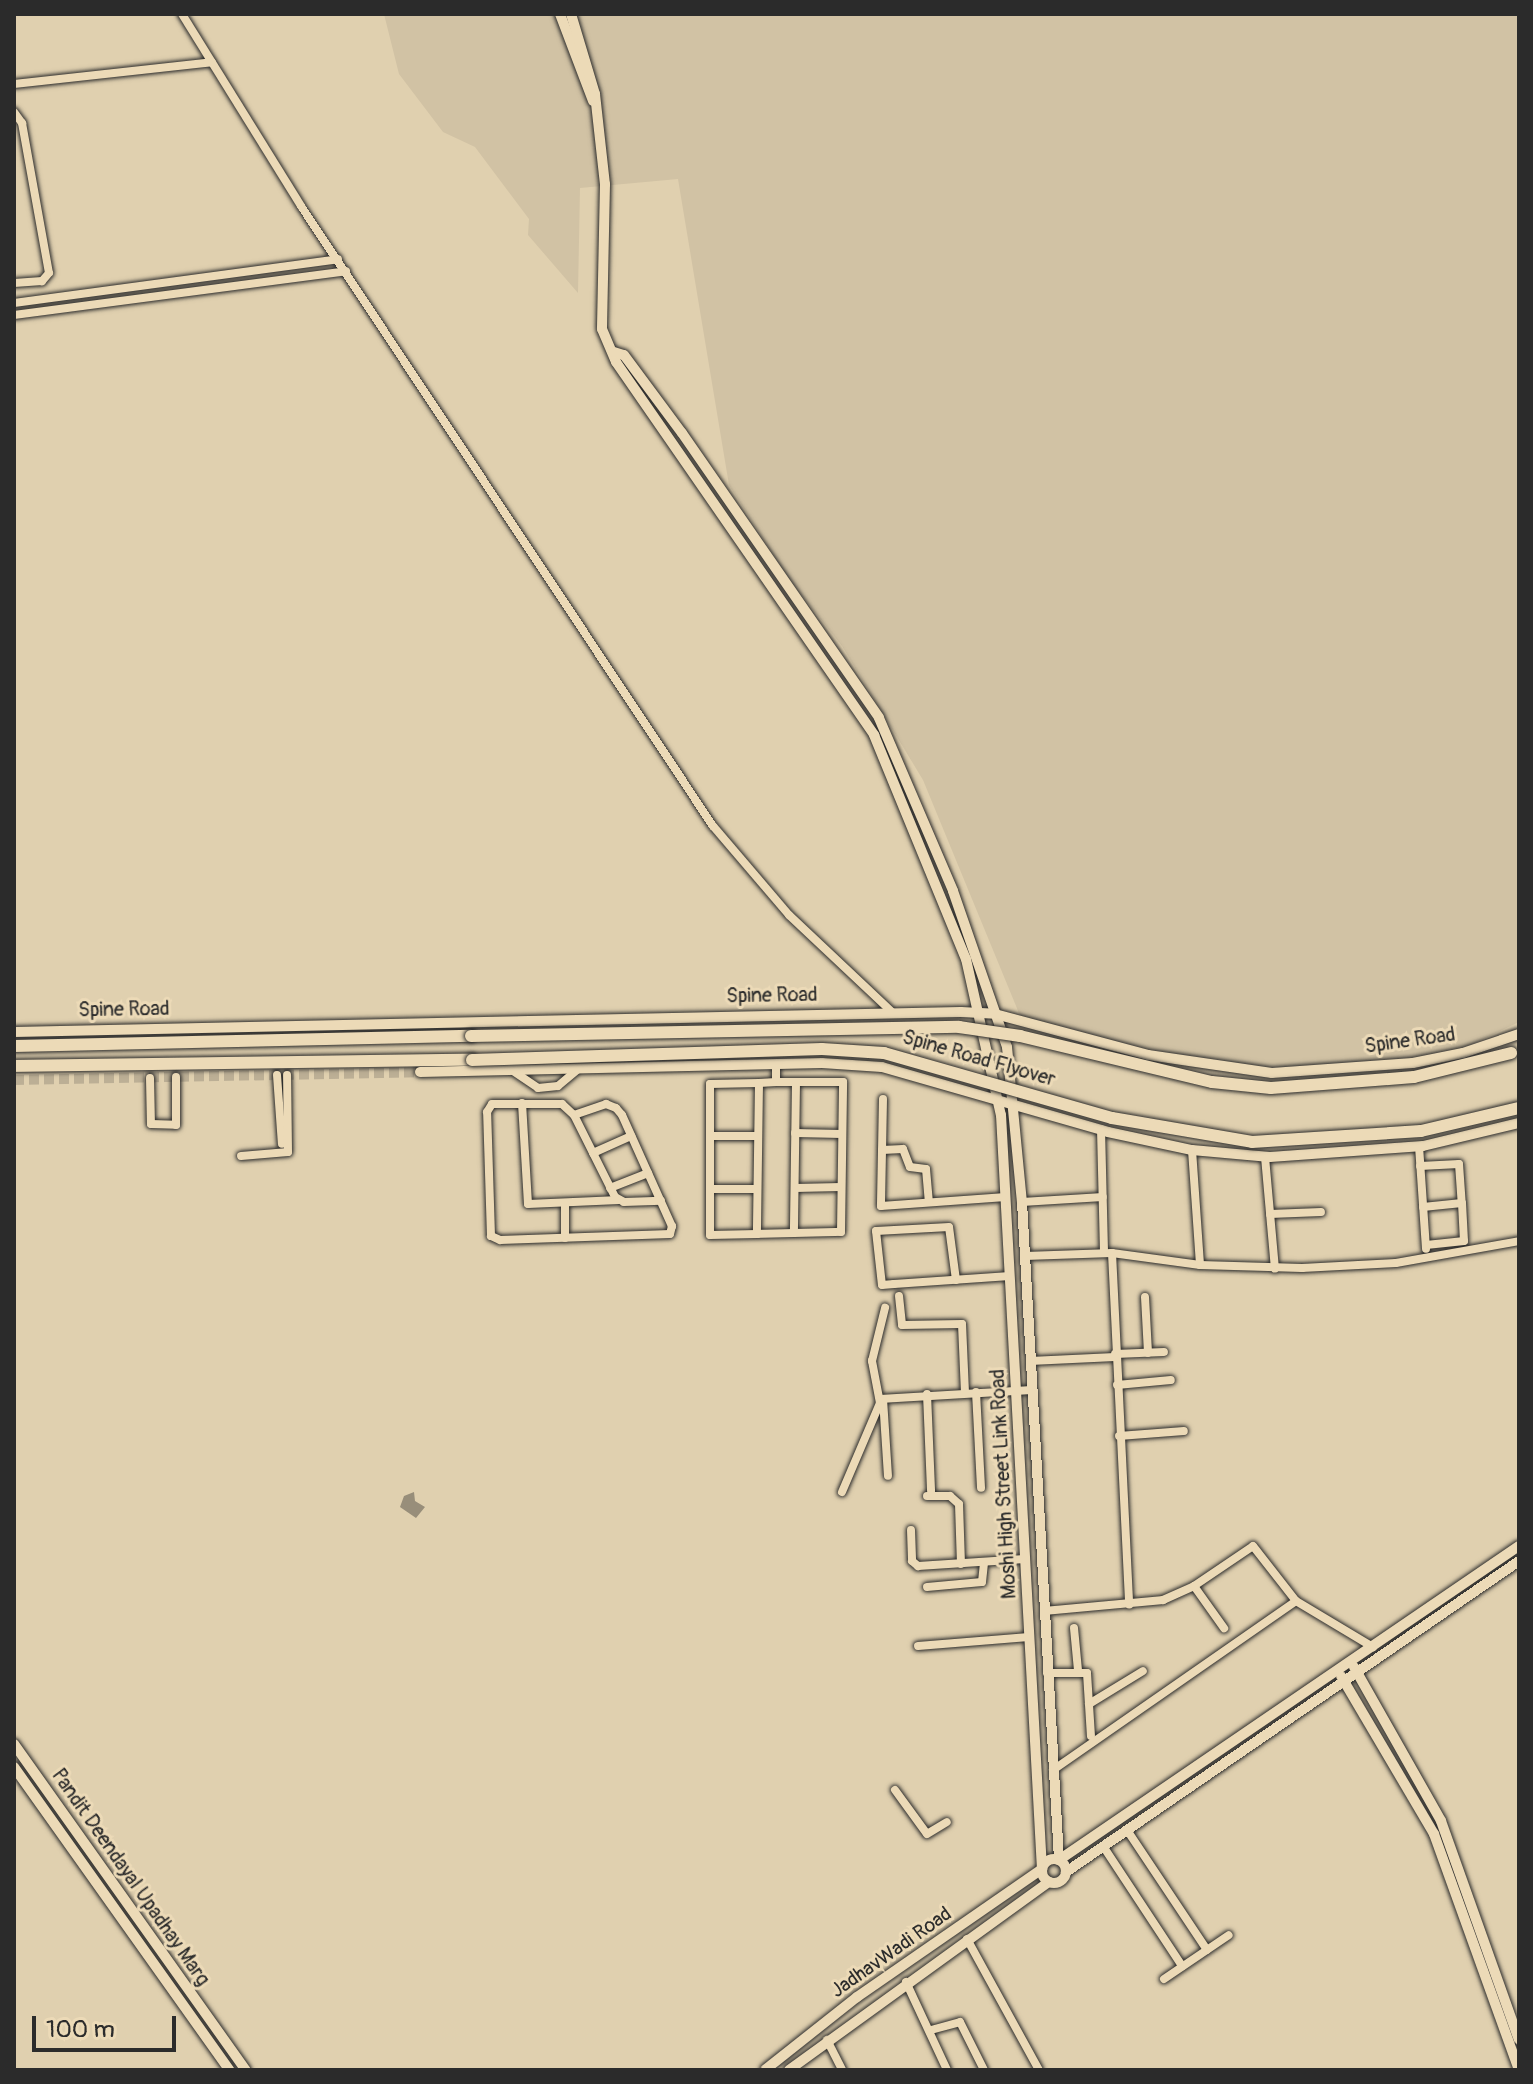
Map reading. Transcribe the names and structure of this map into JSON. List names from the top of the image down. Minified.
{"streets":{"main road":["Spine Road","Spine Road Flyover"],"street":["Moshi High Street Link Road","Pandit Deendayal Upadhay Marg","JadhavWadi Road"]},"crossings":[["Spine Road","Spine Road Flyover"],["Spine Road","Moshi High Street Link Road"],["Moshi High Street Link Road","JadhavWadi Road"]],"scale_bar":"100 m"}
